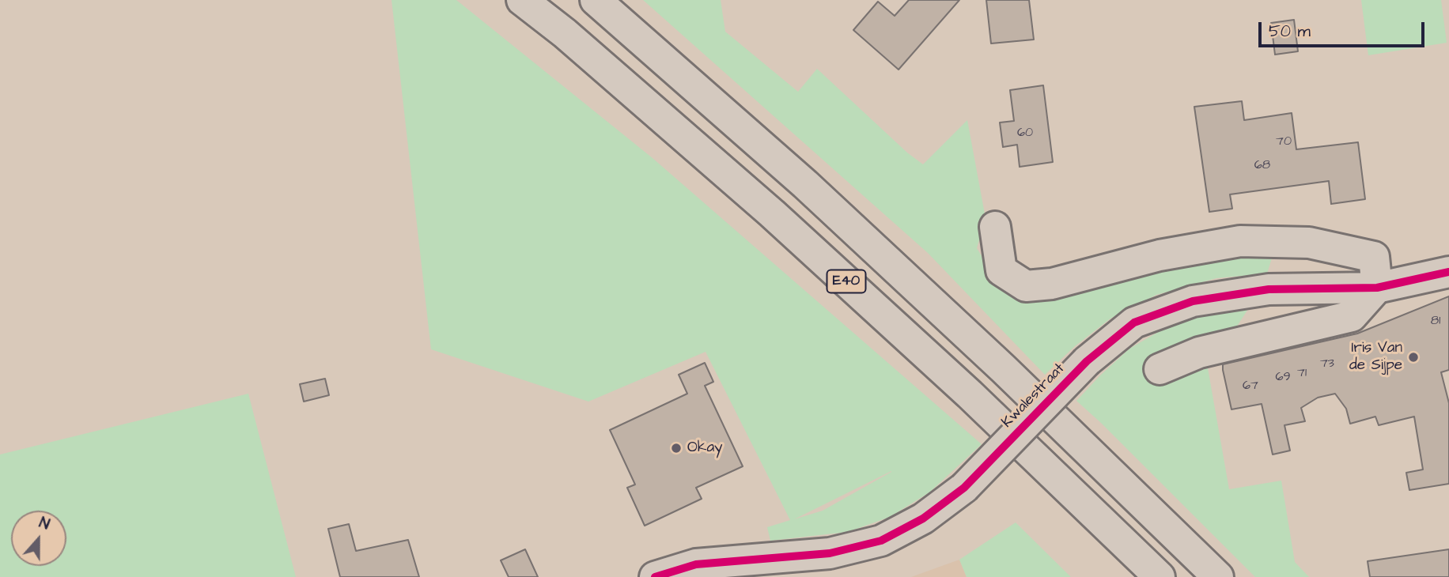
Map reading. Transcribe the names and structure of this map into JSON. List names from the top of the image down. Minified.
{"streets":{"main road":["E40","Kwalestraat"]},"places":["Iris Van de Sijpe","Okay"],"house_numbers":["60","70","68","81","73","71","69","67"],"scale_bar":"50 m","north":"top"}
